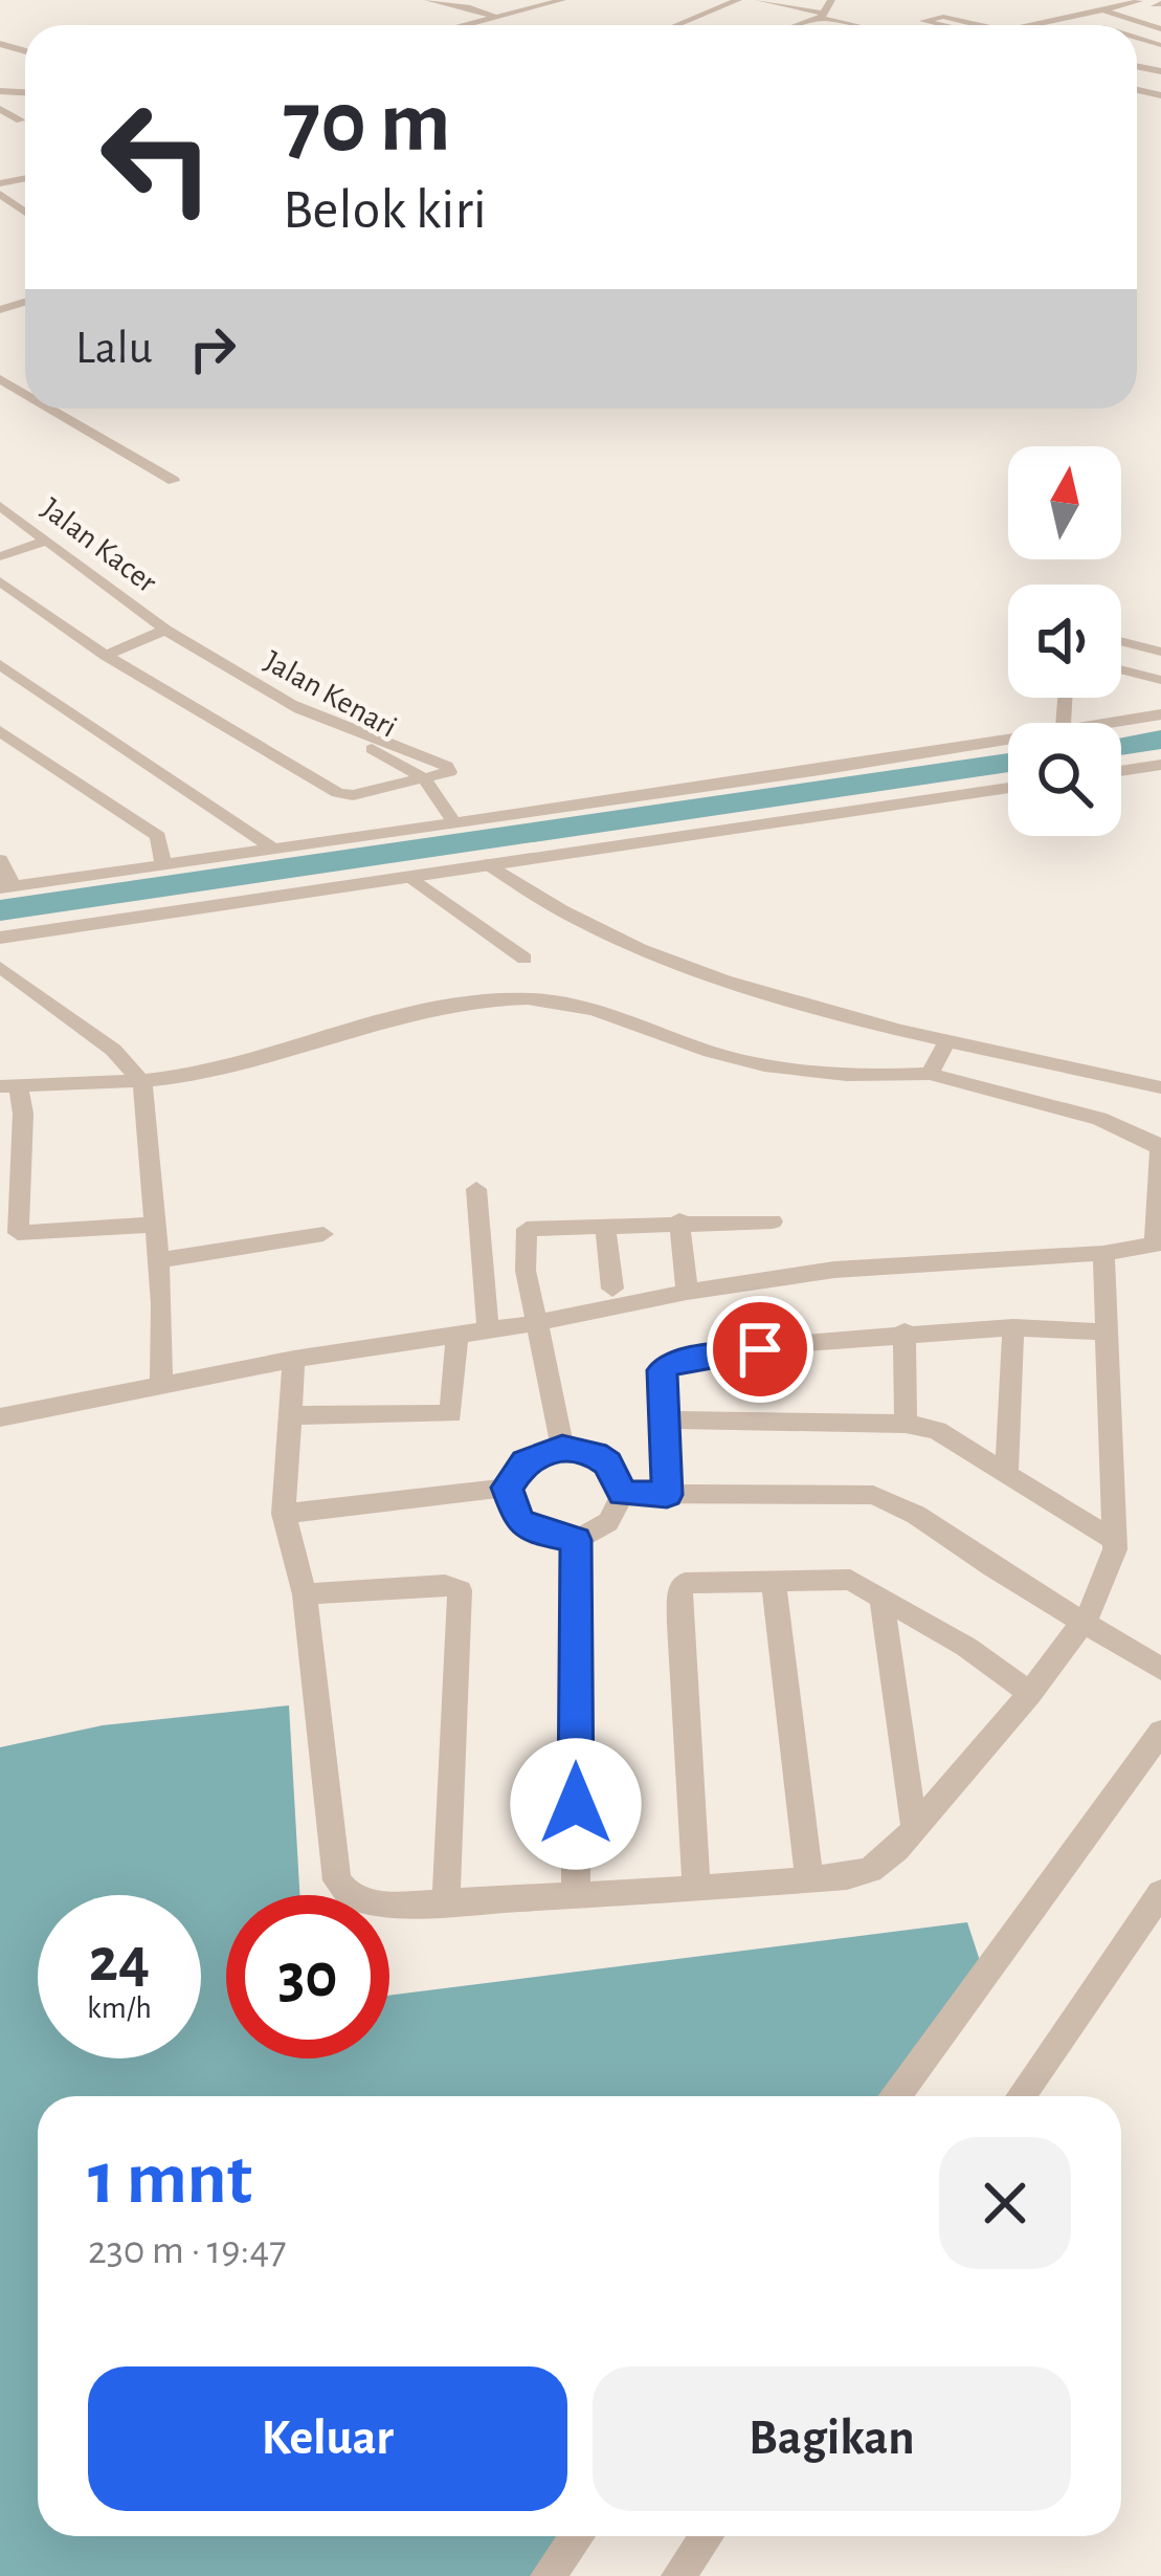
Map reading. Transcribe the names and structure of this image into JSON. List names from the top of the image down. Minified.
{"streets":{"street":["Jalan Kacer","Jalan Kenari"]},"crossings":[["Jalan Kacer","Jalan Kenari"]],"north":"top","page":{"turn":["70 m","Belok kiri"],"then":"Lalu","speed":"24 km/h","limit":"30","heading":["1 mnt","230 m · 19:47"],"buttons":["Keluar","Bagikan"]}}
